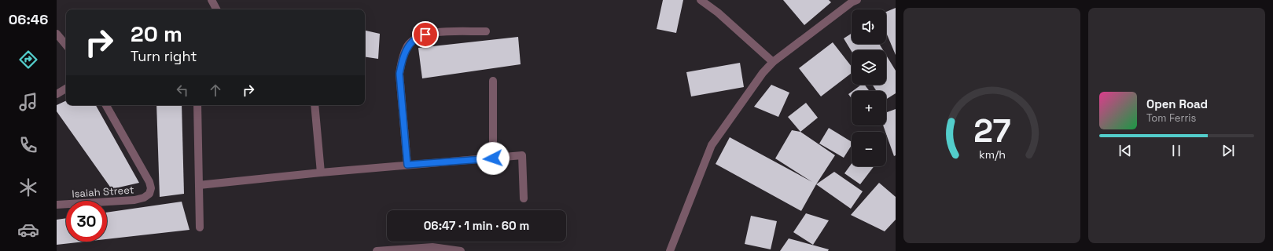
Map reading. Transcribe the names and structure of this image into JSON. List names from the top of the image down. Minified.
{"streets":{"street":["Isaiah Street"]},"page":{"tabs":"06:46","map_buttons":["+","−"],"turn":["20 m","Turn right"],"song":["Open Road","Tom Ferris"],"limit":"30","trip":"06:47 · 1 min · 60 m","gauge":["27","km/h"]}}
